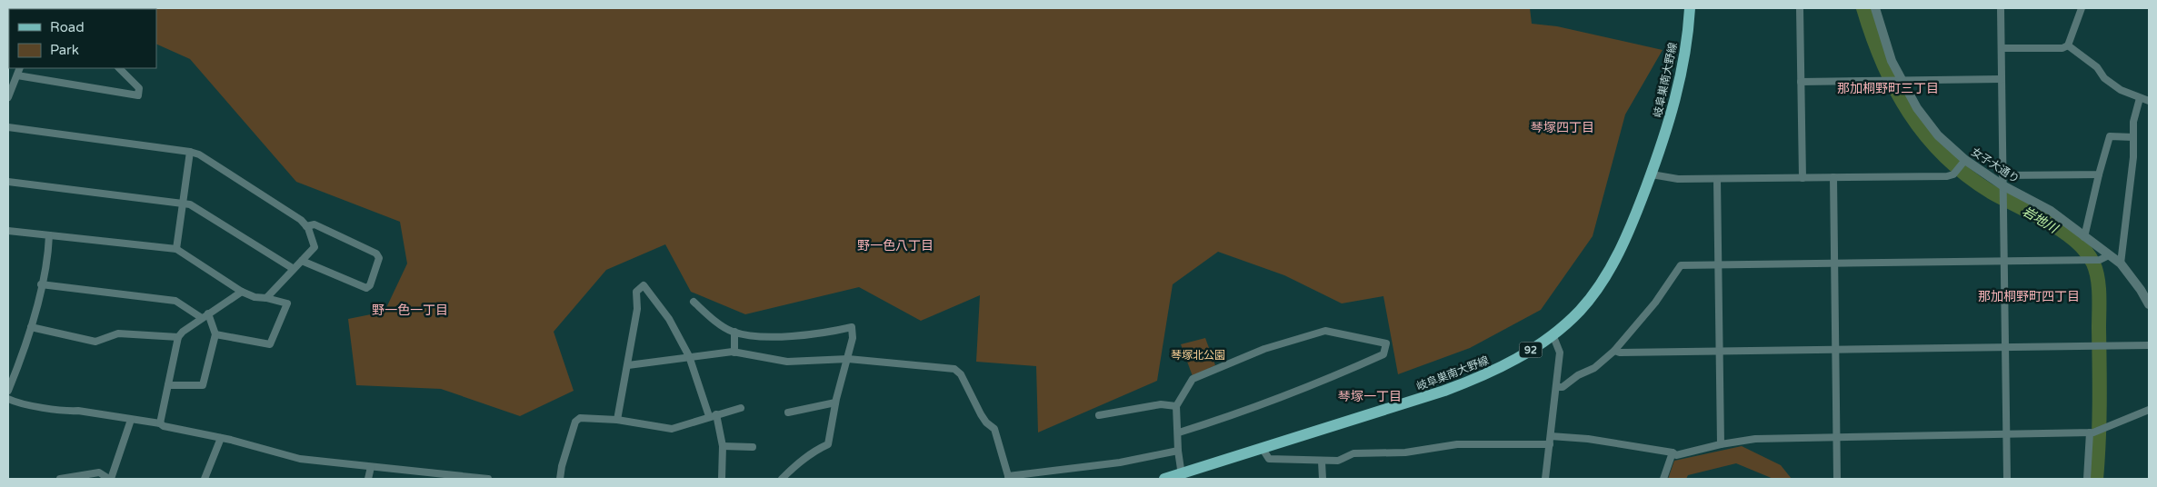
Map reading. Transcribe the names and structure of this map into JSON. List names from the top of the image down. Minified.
{"streets":{"main road":["岐阜巣南大野線","92"],"street":["女子大通り"]},"districts":["那加桐野町三丁目","琴塚四丁目","野一色八丁目","那加桐野町四丁目","野一色一丁目","琴塚一丁目"],"water":["岩地川"],"parks":["琴塚北公園"],"legend":["Road","Park"]}
